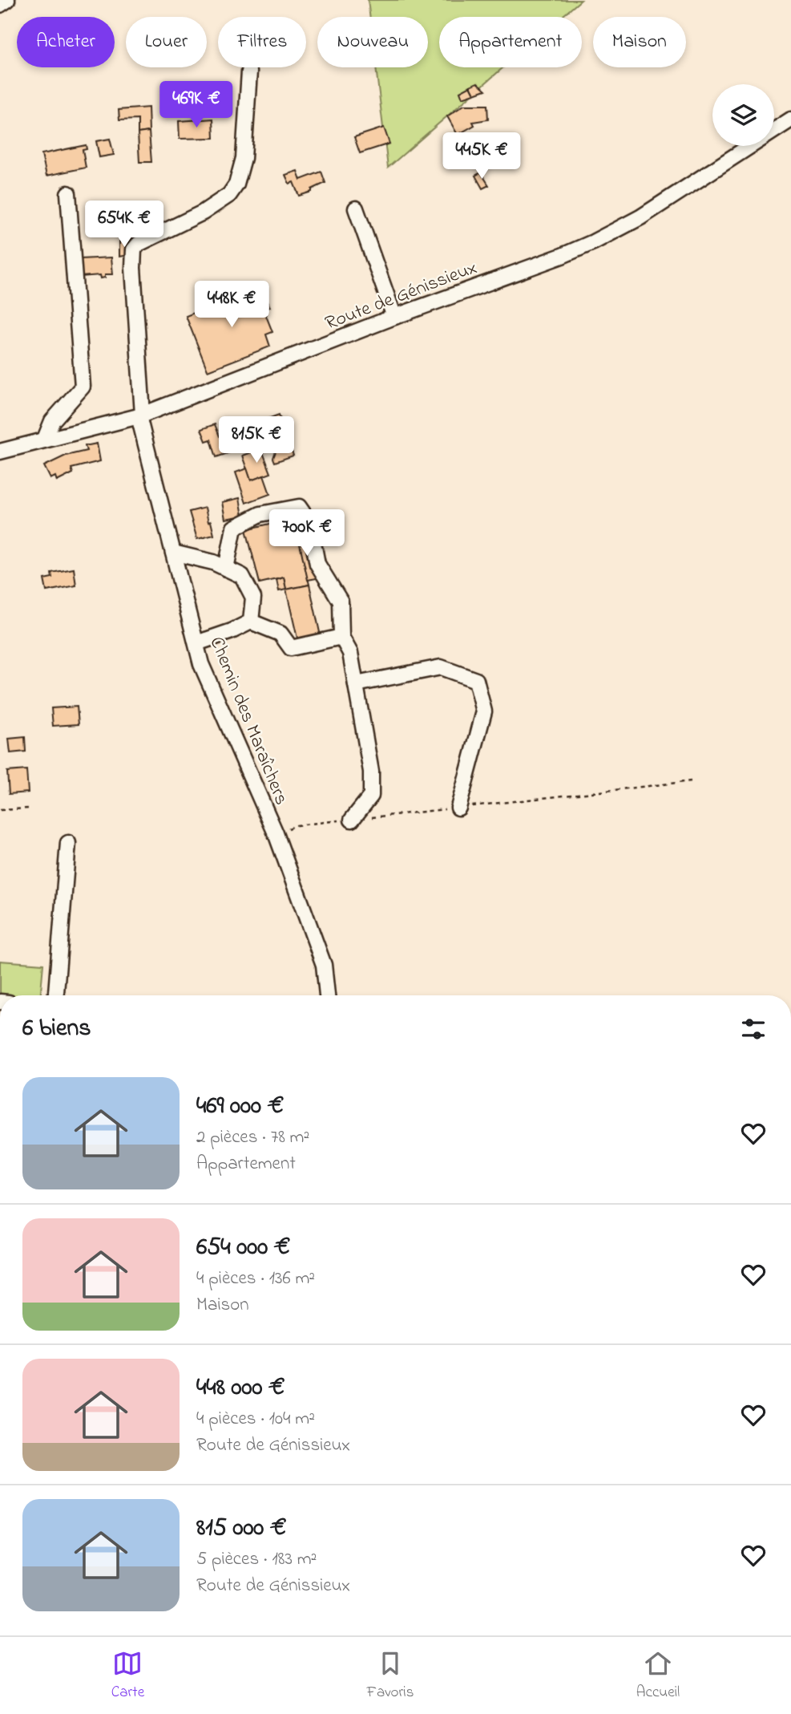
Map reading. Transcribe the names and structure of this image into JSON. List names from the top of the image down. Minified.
{"streets":{"street":["Route de Génissieux","Chemin des Maraîchers"]},"crossings":[["Route de Génissieux","Chemin des Maraîchers"]],"page":{"chip":["Acheter","Louer","Filtres","Nouveau","Appartement","Maison"],"price":["469K €","445K €","654K €","448K €","815K €","700K €"],"heading":"6 biens","list":[{"name":"469 000 €","note":"2 pièces · 78 m² · Appartement"},{"name":"654 000 €","note":"4 pièces · 136 m² · Maison"},{"name":"448 000 €","note":"4 pièces · 104 m² · Route de Génissieux"},{"name":"815 000 €","note":"5 pièces · 183 m² · Route de Génissieux"}],"tabs":["Carte","Favoris","Accueil"]}}
